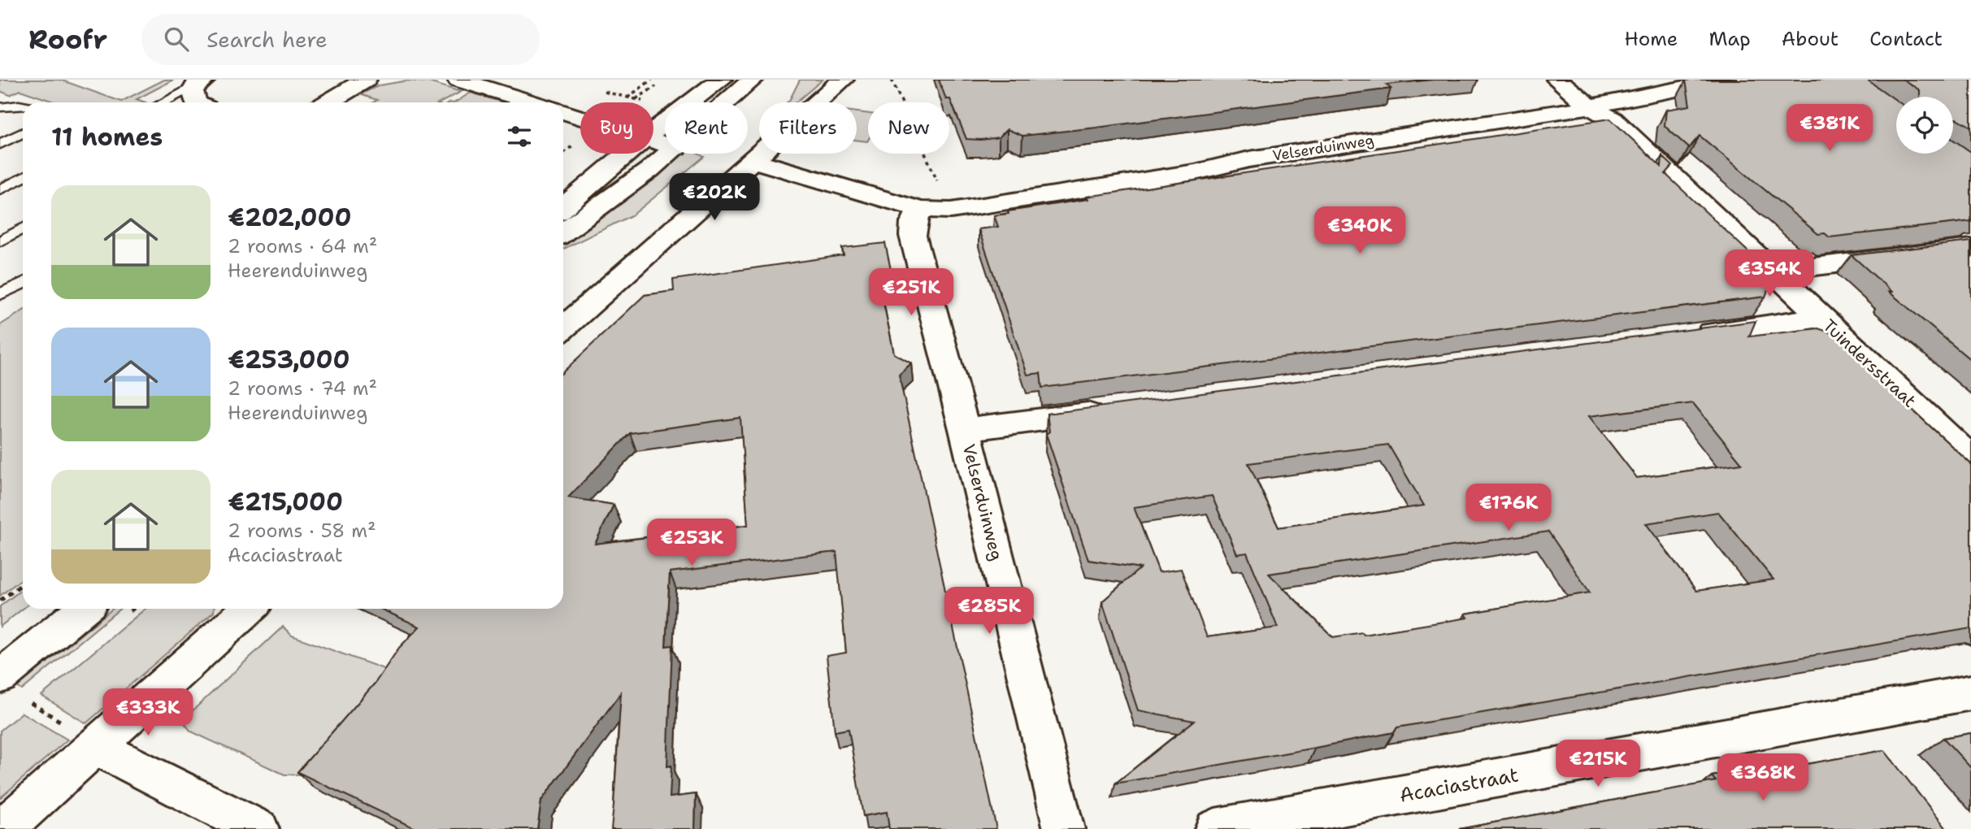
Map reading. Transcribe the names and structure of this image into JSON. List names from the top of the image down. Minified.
{"streets":{"street":["Velserduinweg","Tuindersstraat","Acaciastraat"]},"crossings":[["Velserduinweg","Tuindersstraat"]],"page":{"header":"Roofr","search":"Search here","nav":["Home","Map","About","Contact"],"chip":["Buy","Rent","Filters","New"],"heading":"11 homes","price":["€381K","€202K","€340K","€354K","€251K","€176K","€253K","€285K","€333K","€215K","€368K"],"list":[{"name":"€202,000","note":"2 rooms · 64 m² · Heerenduinweg"},{"name":"€253,000","note":"2 rooms · 74 m² · Heerenduinweg"},{"name":"€215,000","note":"2 rooms · 58 m² · Acaciastraat"}]}}
